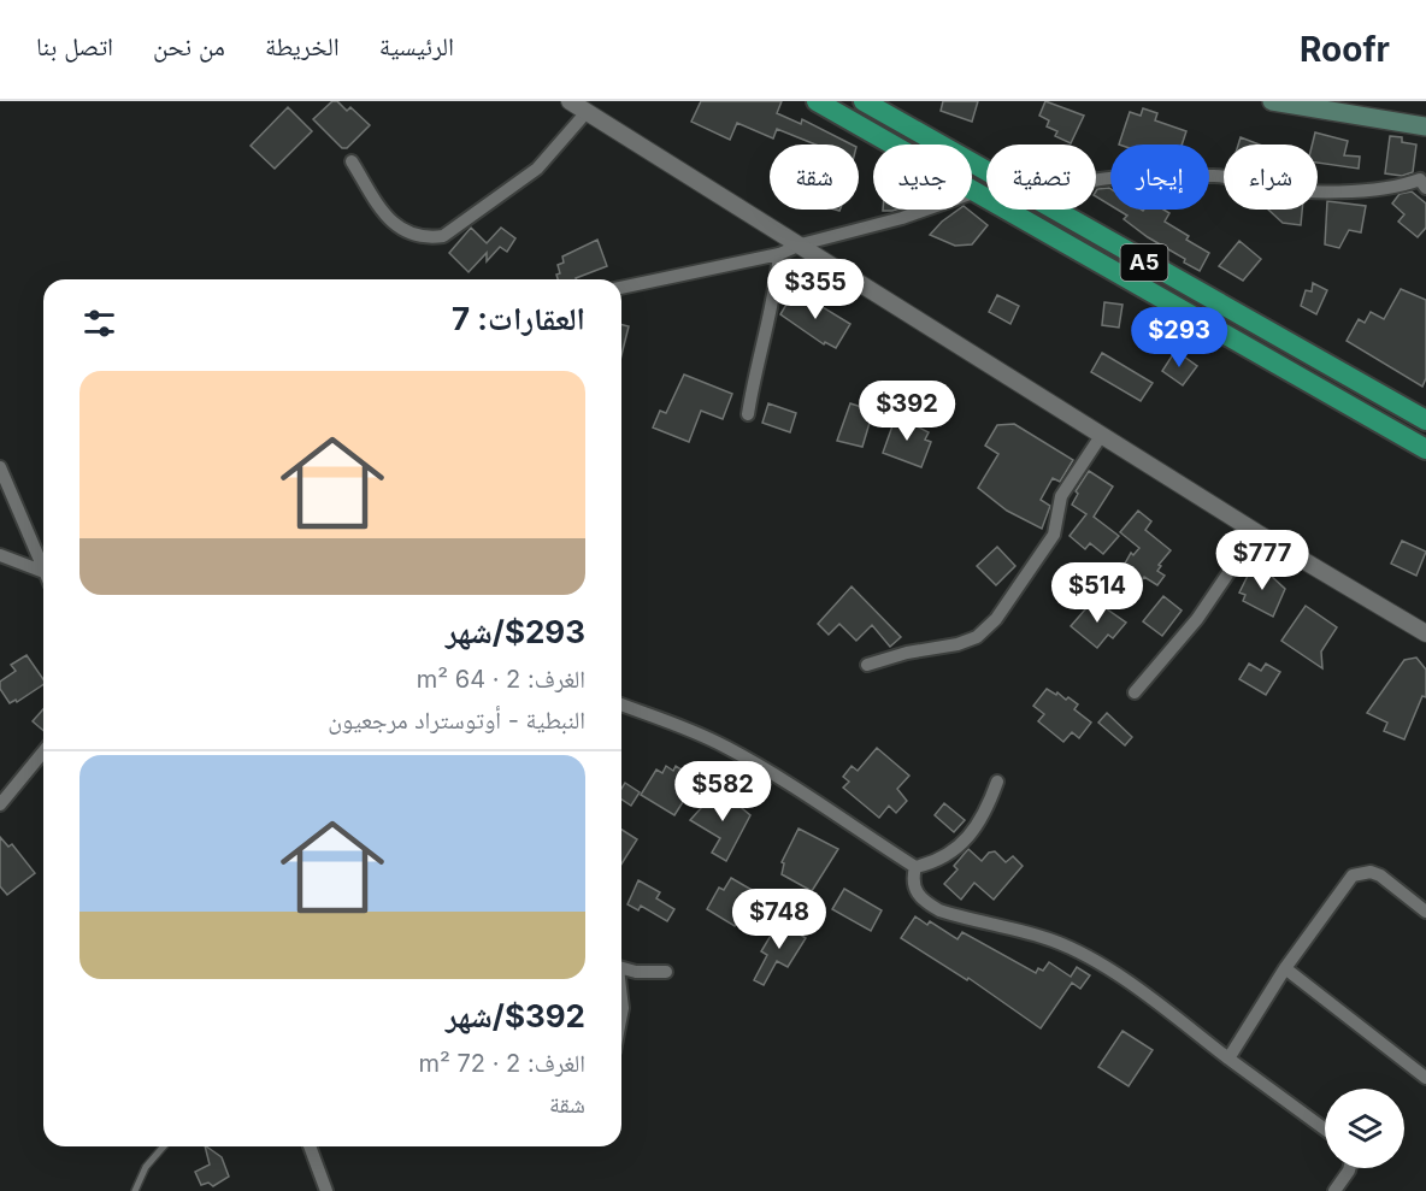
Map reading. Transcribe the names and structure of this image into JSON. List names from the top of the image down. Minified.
{"streets":{"highway":["A5"]},"page":{"header":"Roofr","nav":["الرئيسية","الخريطة","من نحن","اتصل بنا"],"chip":["شراء","إيجار","تصفية","جديد","شقة"],"price":["$355","$293","$392","$777","$514","$582","$748"],"heading":"العقارات: 7","list":[{"name":"$293/شهر","note":"الغرف: 2 · 64 m² · النبطية - أوتوستراد مرجعيون"},{"name":"$392/شهر","note":"الغرف: 2 · 72 m² · شقة"}]}}
